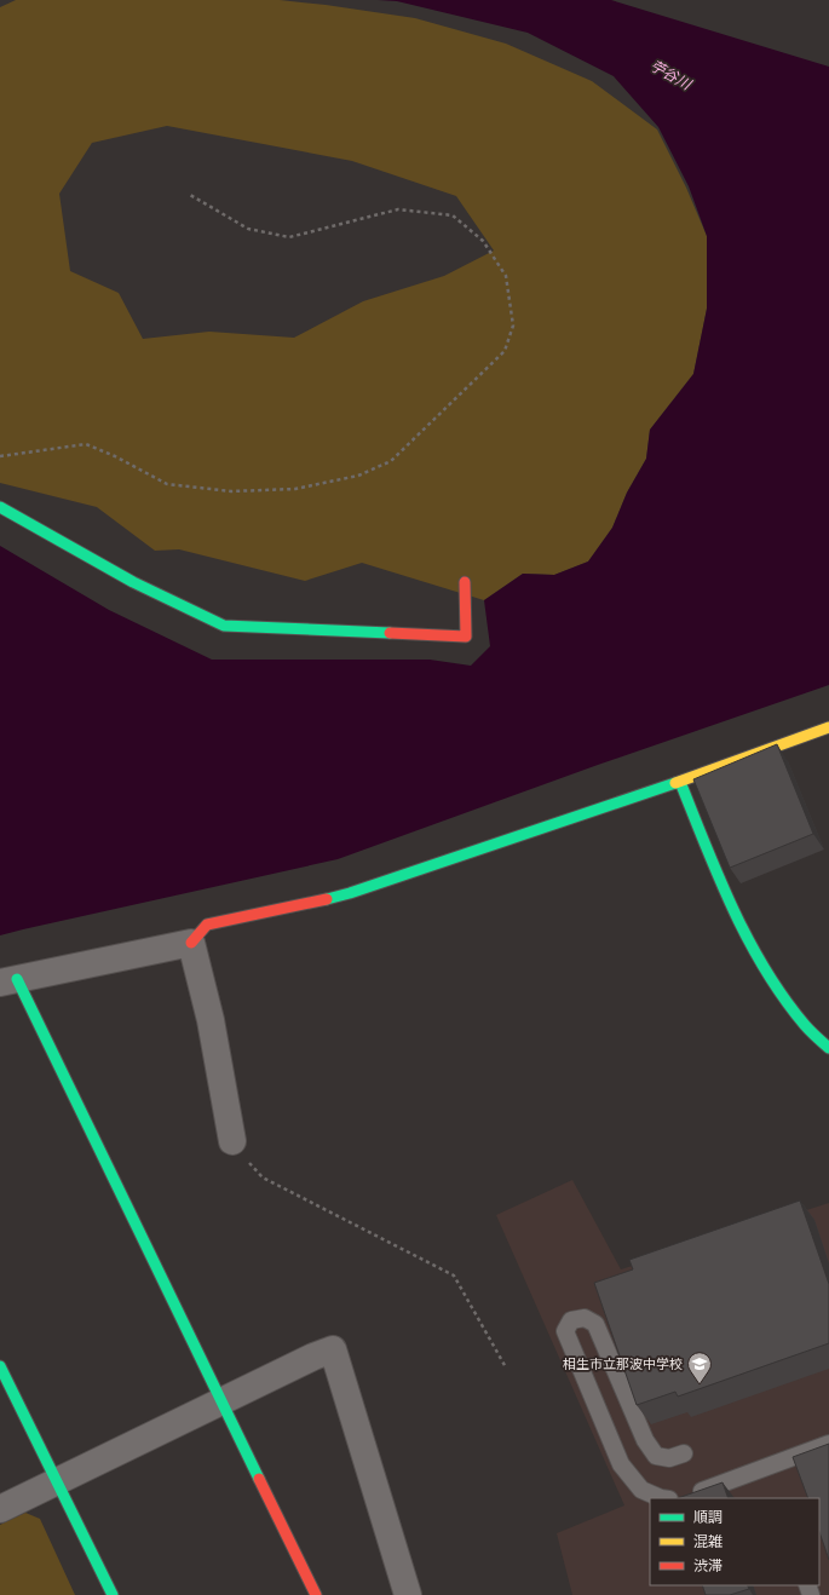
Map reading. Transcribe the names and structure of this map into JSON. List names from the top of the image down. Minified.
{"water":["苧谷川"],"places":{"school or university":["相生市立那波中学校"]},"legend":["順調","混雑","渋滞"]}
